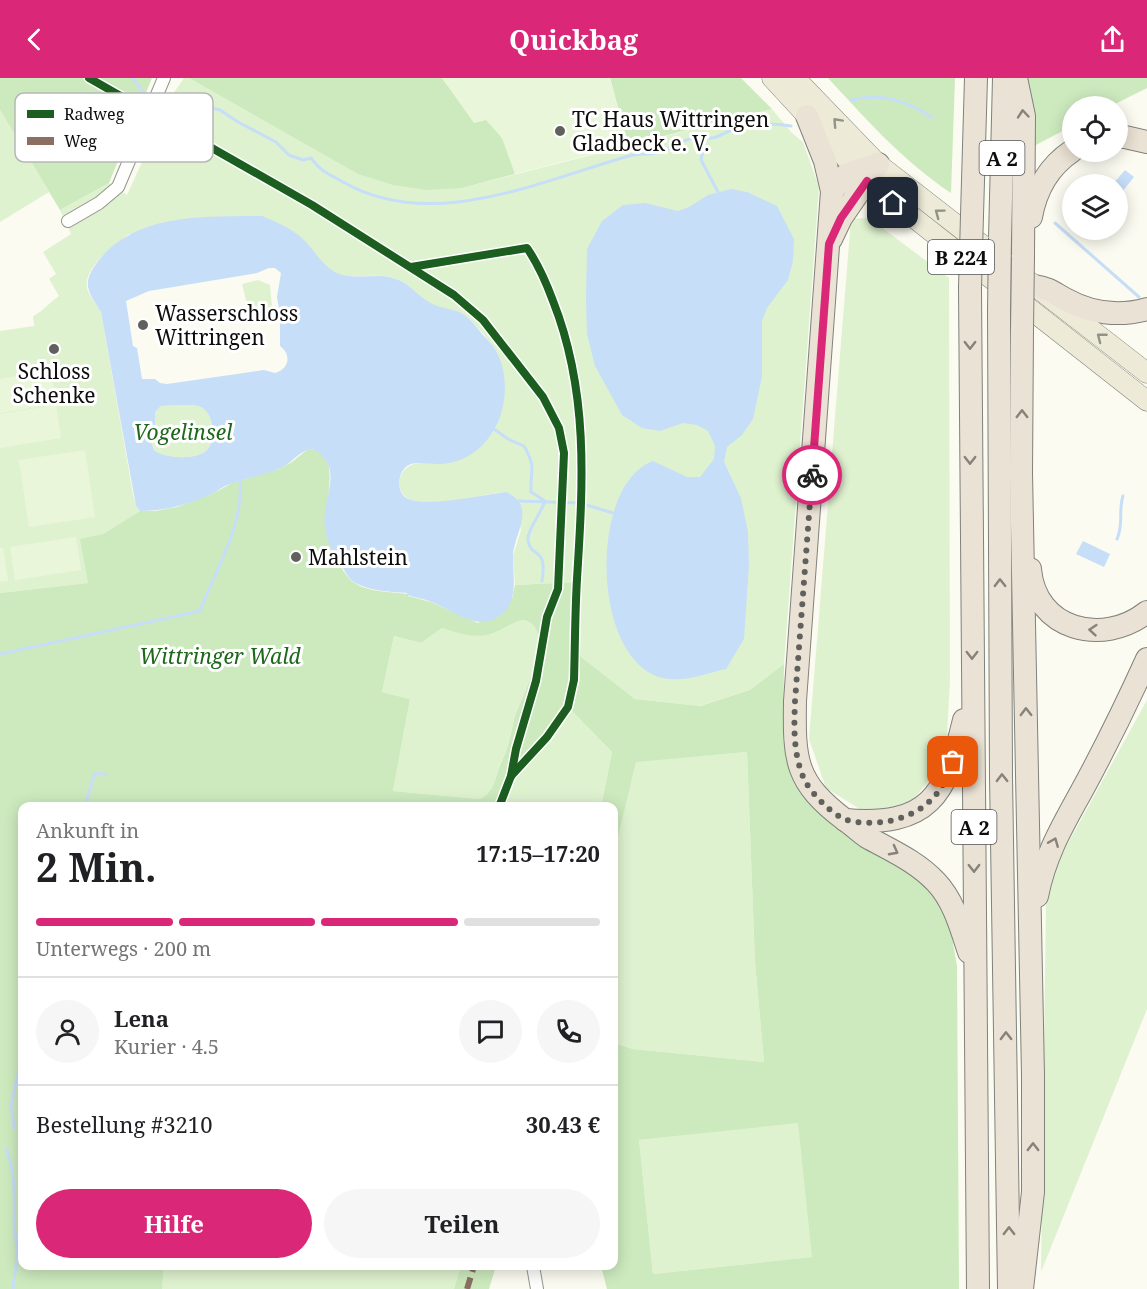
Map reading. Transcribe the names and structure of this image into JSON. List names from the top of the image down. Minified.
{"streets":{"highway":["A 2"],"main road":["B 224"]},"parks":["Vogelinsel","Wittringer Wald"],"places":["TC Haus Wittringen Gladbeck e. V.","Wasserschloss Wittringen","Schloss Schenke","Mahlstein"],"legend":["Radweg","Weg"],"page":{"header":"Quickbag","heading":["2 Min.","Ankunft in","17:15–17:20"],"panel":["Lena","Kurier · 4.5","Bestellung #3210","30.43 €"],"bar":"Unterwegs · 200 m","buttons":["Hilfe","Teilen"]}}
